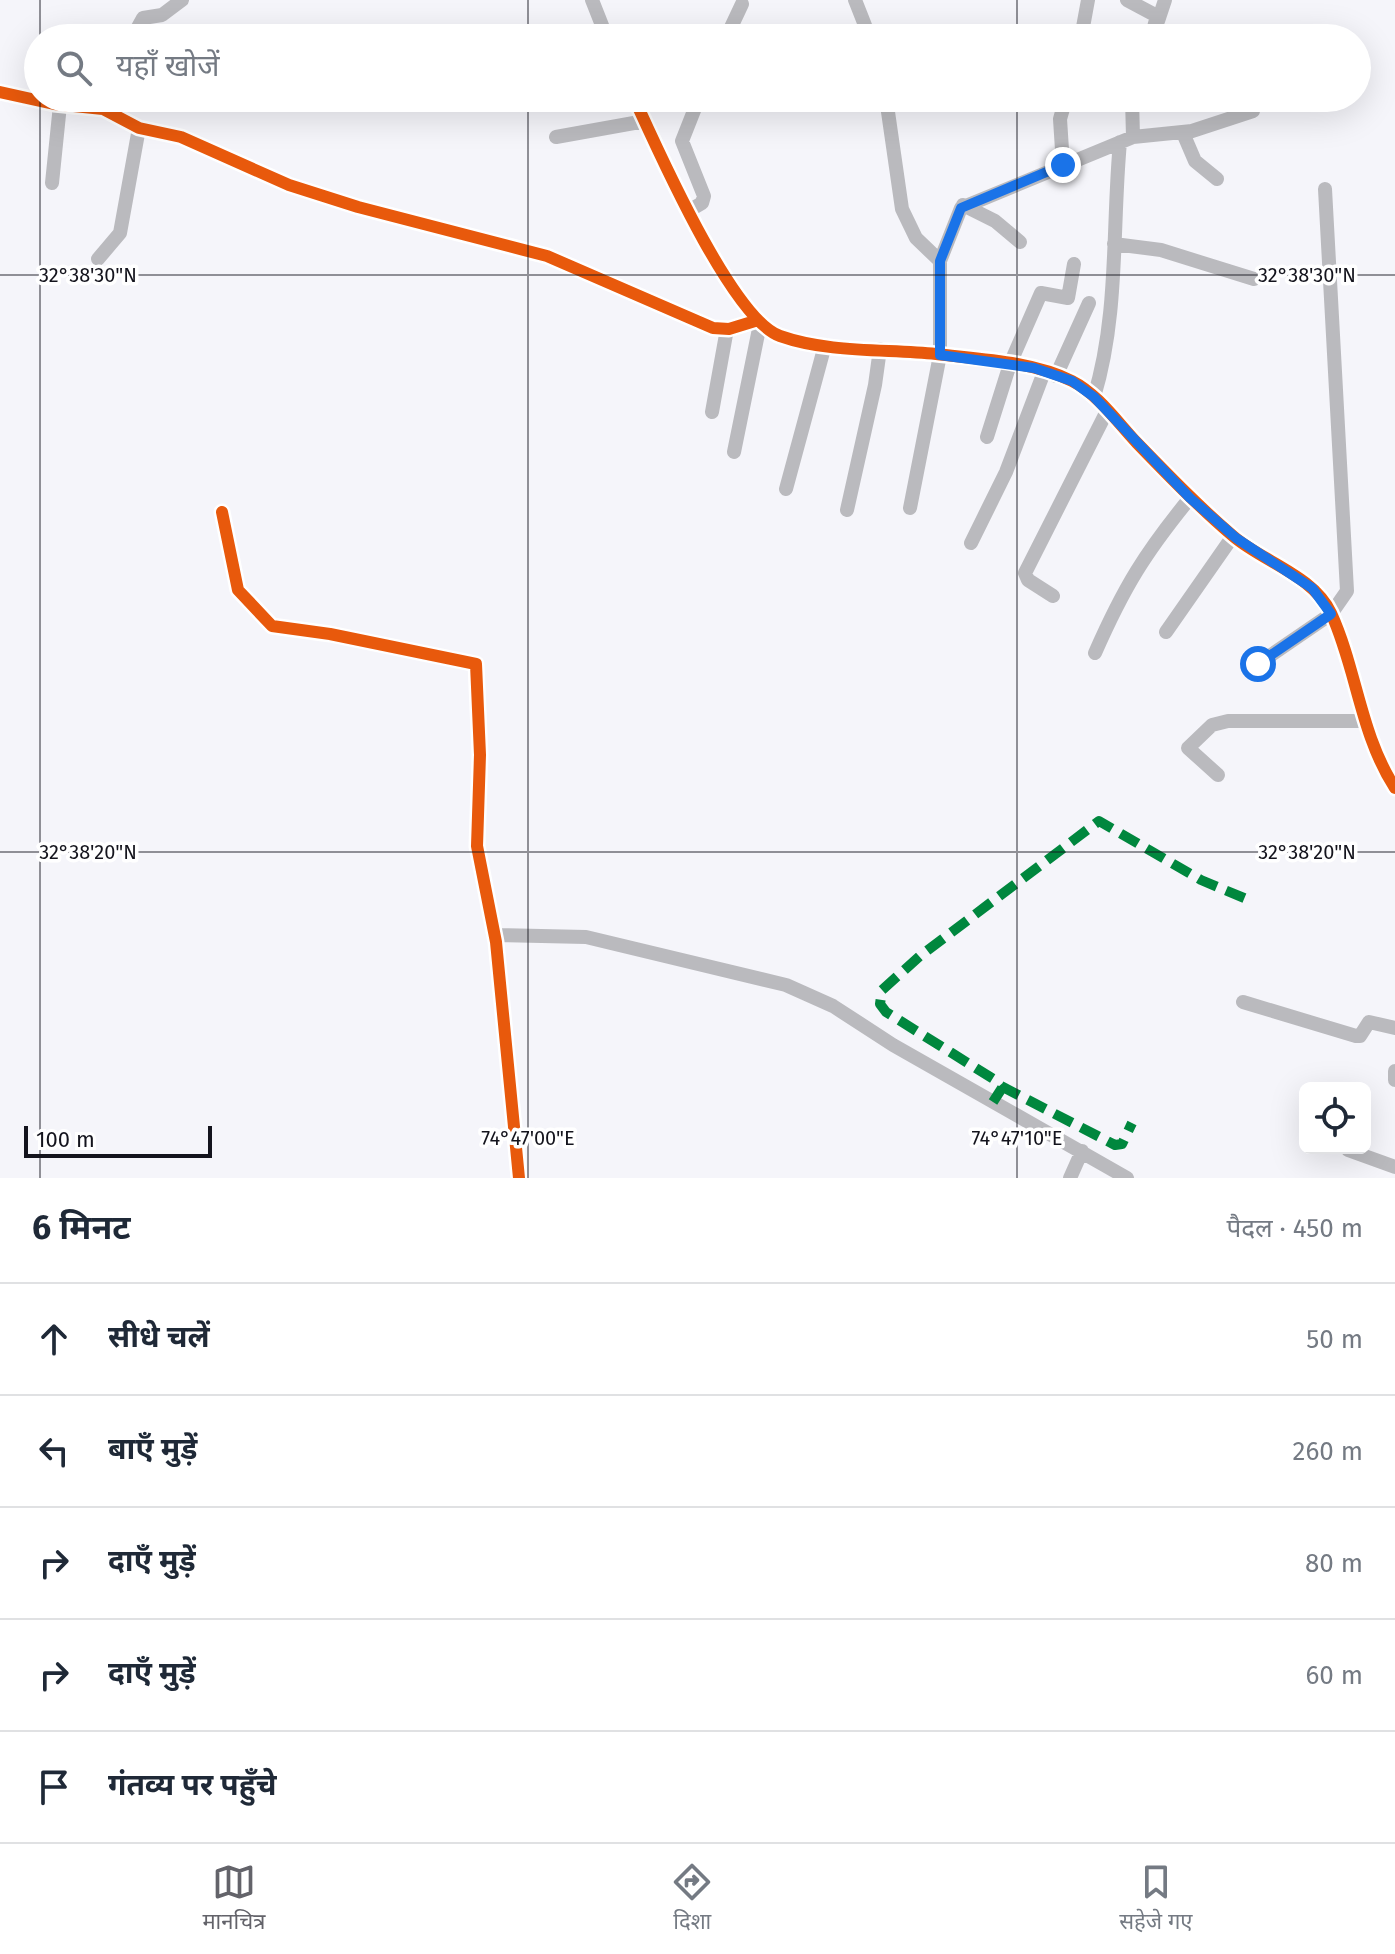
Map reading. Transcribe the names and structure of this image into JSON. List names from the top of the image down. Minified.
{"scale_bar":"100 m","page":{"search":"यहाँ खोजें","scale":"100 m","heading":["6 मिनट","पैदल · 450 m"],"list":[["सीधे चलें","50 m"],["बाएँ मुड़ें","260 m"],["दाएँ मुड़ें","80 m"],["दाएँ मुड़ें","60 m"],"गंतव्य पर पहुँचे"],"nav":["मानचित्र","दिशा","सहेजे गए"]},"coordinates":["32°38'30\"N","32°38'20\"N","74°47'00\"E","74°47'10\"E"]}
